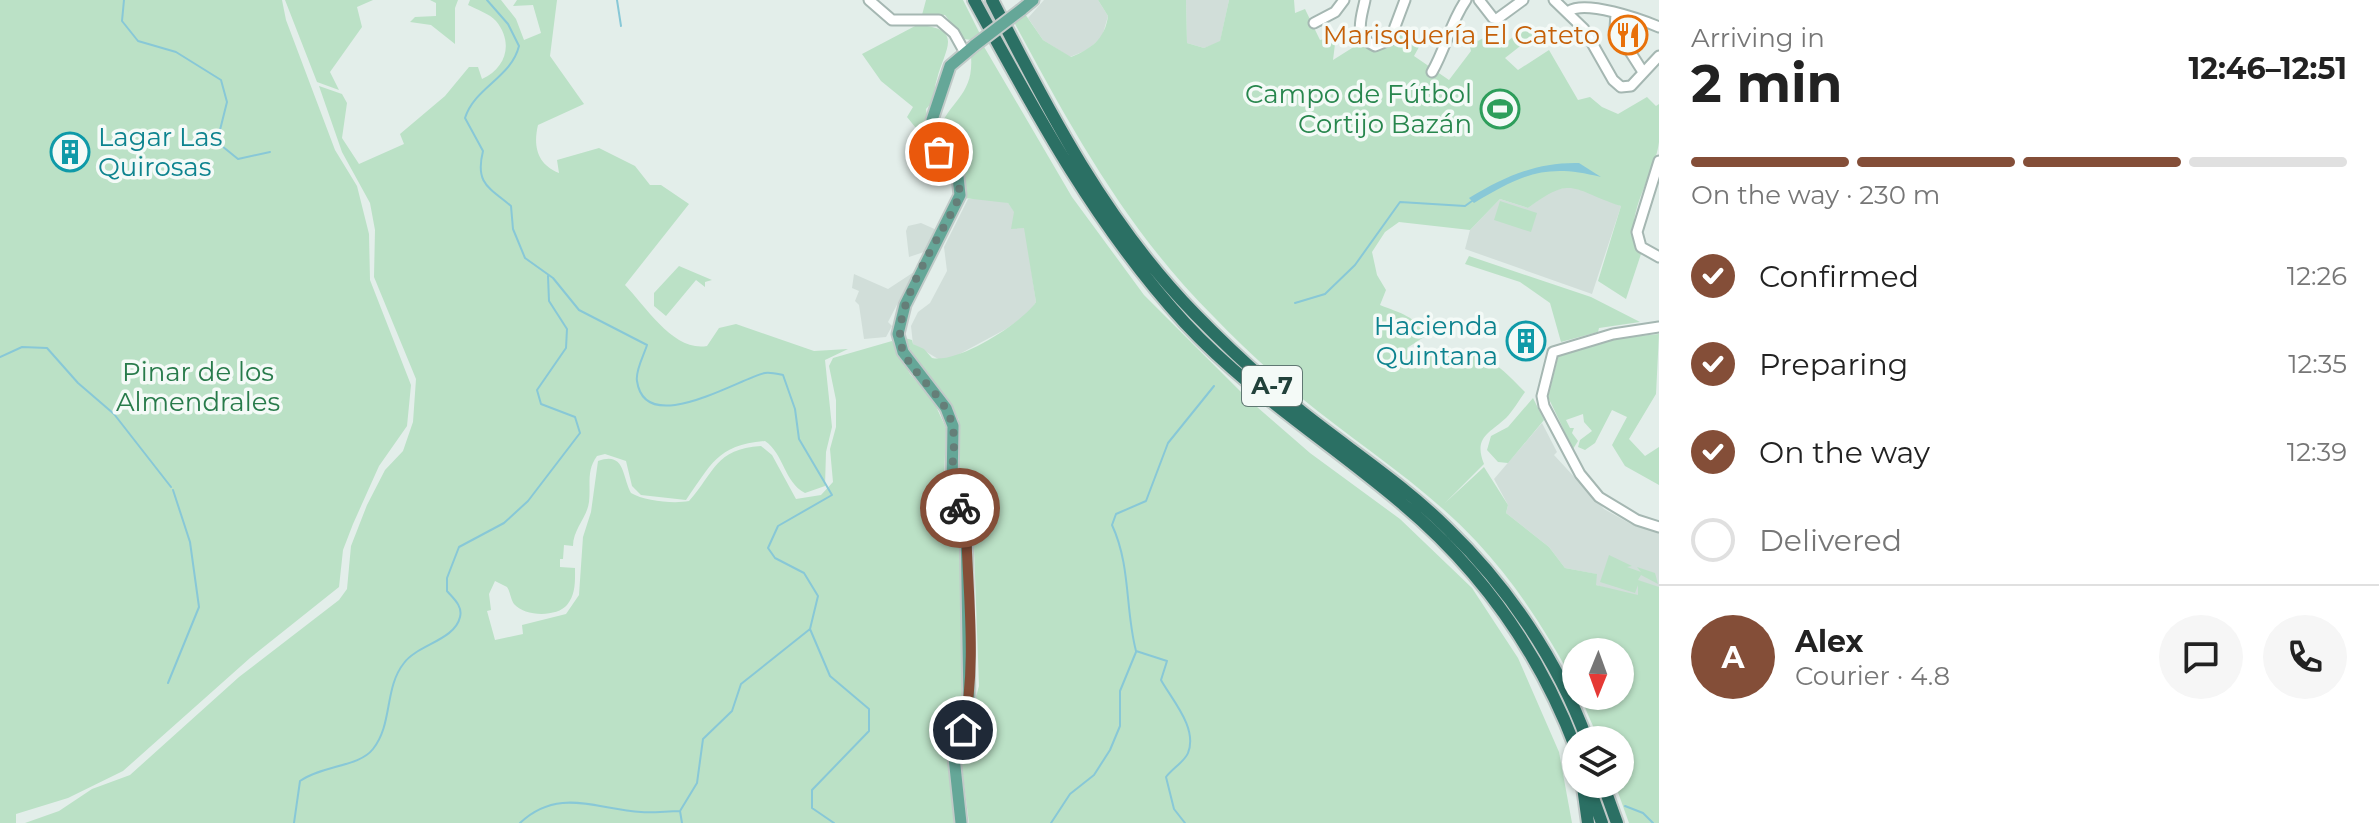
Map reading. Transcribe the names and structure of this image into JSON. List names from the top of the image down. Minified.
{"streets":{"highway":["A-7"]},"parks":["Pinar de los Almendrales"],"places":{"restaurant":["Marisquería El Cateto"],"sports":["Campo de Fútbol Cortijo Bazán"],"building":["Lagar Las Quirosas","Hacienda Quintana"]},"north":"bottom","page":{"heading":["2 min","Arriving in","12:46–12:51"],"panel":["Alex","Courier · 4.8"],"bar":"On the way · 230 m","list":[["Confirmed","12:26"],["Preparing","12:35"],["On the way","12:39"],"Delivered"],"round":"A"}}
